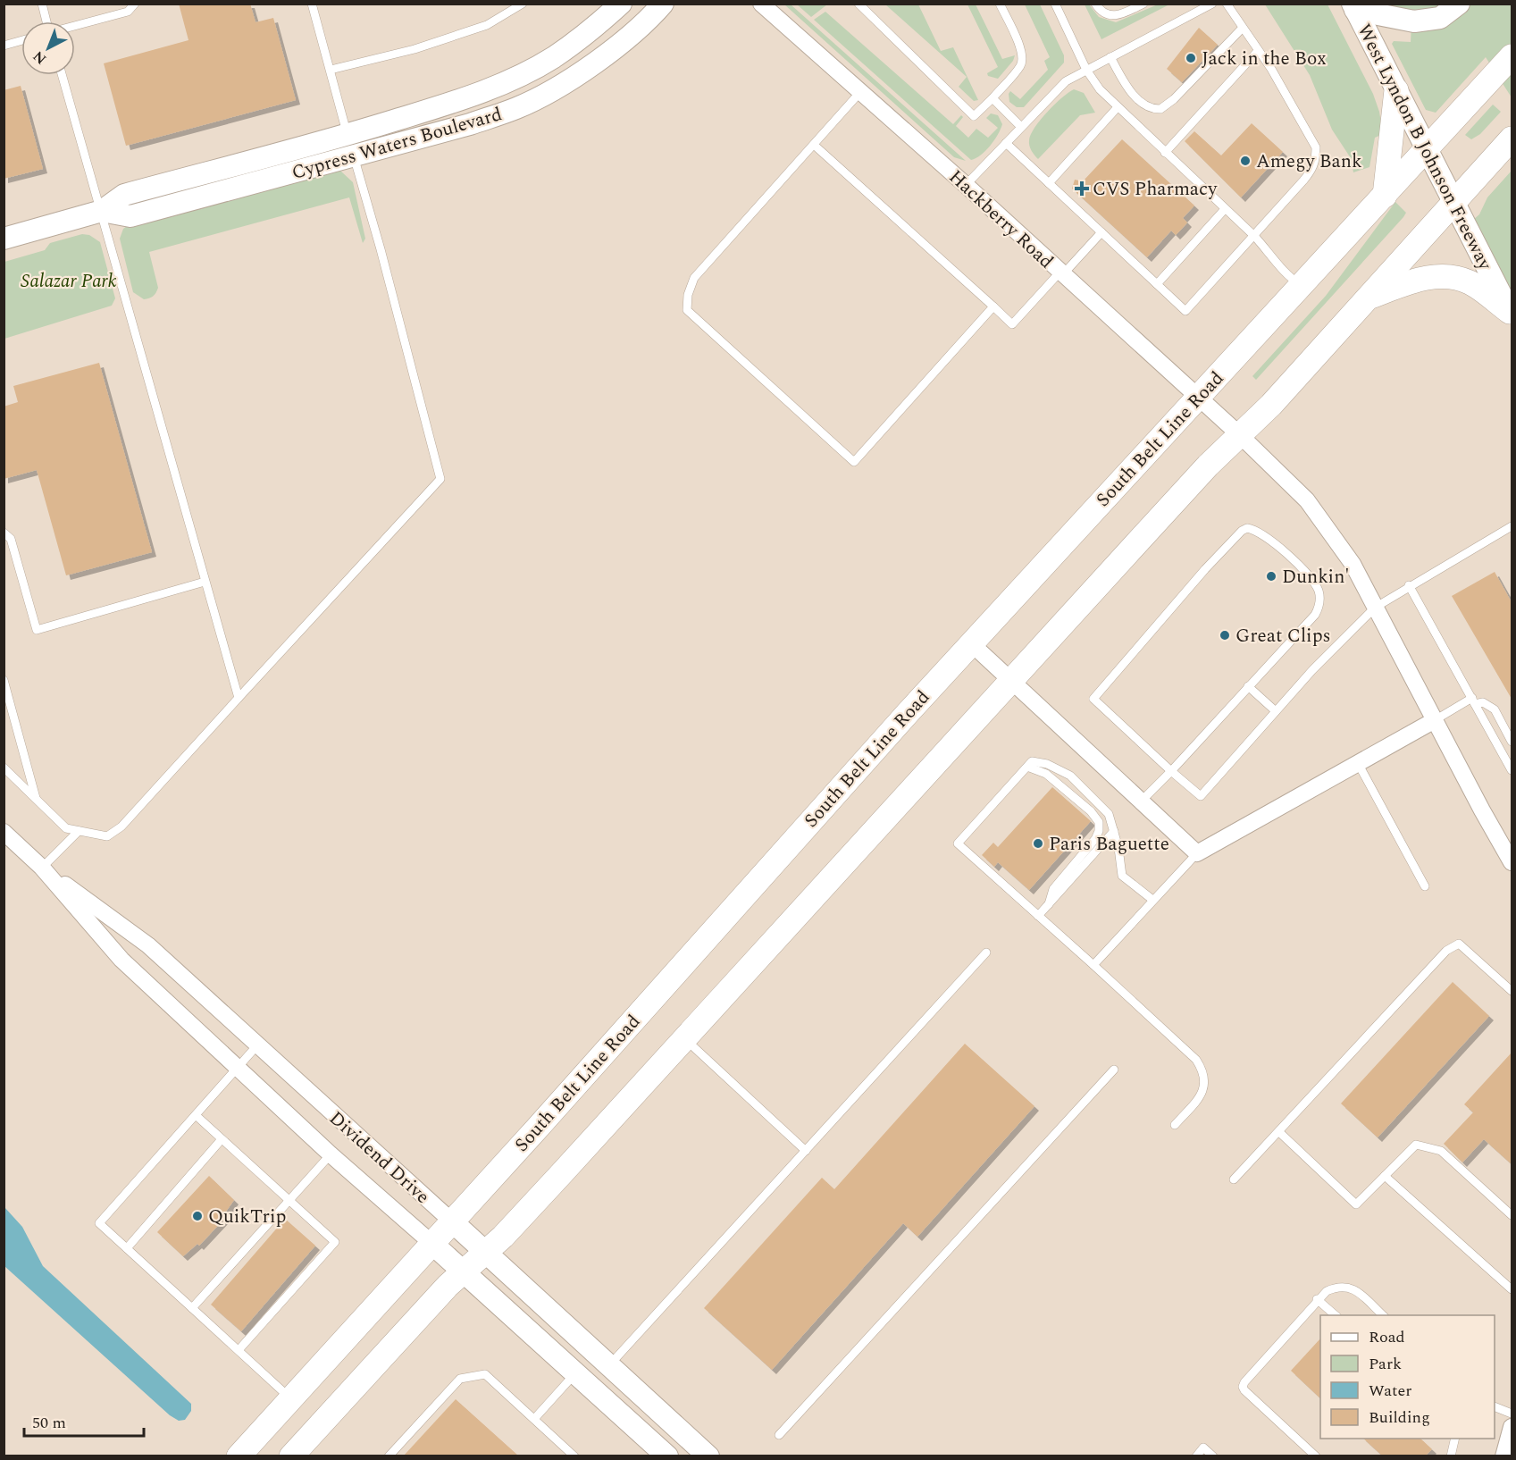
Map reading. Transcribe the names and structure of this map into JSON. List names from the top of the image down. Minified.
{"streets":{"main road":["South Belt Line Road"],"street":["Cypress Waters Boulevard","West Lyndon B Johnson Freeway","Hackberry Road","Dividend Drive"]},"crossings":[["West Lyndon B Johnson Freeway","South Belt Line Road"],["Hackberry Road","South Belt Line Road"],["South Belt Line Road","Dividend Drive"]],"parks":["Salazar Park"],"places":{"other":["Jack in the Box","Amegy Bank","Dunkin'","Great Clips","Paris Baguette","QuikTrip"],"health":["CVS Pharmacy"]},"legend":["Road","Park","Water","Building"],"scale_bar":"50 m","north":"bottom left"}
